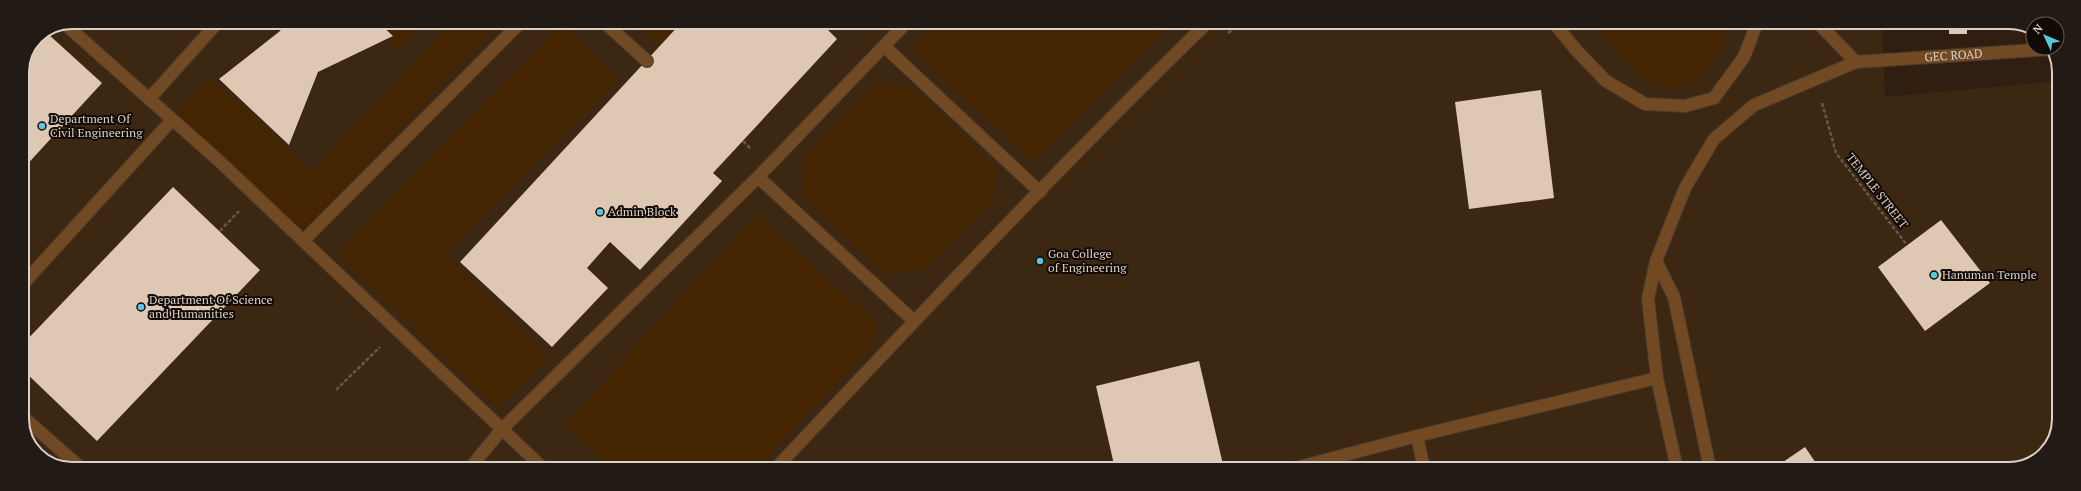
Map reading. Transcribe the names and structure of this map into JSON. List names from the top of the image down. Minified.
{"streets":{"lane":["GEC ROAD"],"path":["TEMPLE STREET"]},"crossings":[["GEC ROAD","TEMPLE STREET"]],"places":["Department Of Civil Engineering","Admin Block","Goa College of Engineering","Hanuman Temple","Department Of Science and Humanities"],"north":"top left"}
